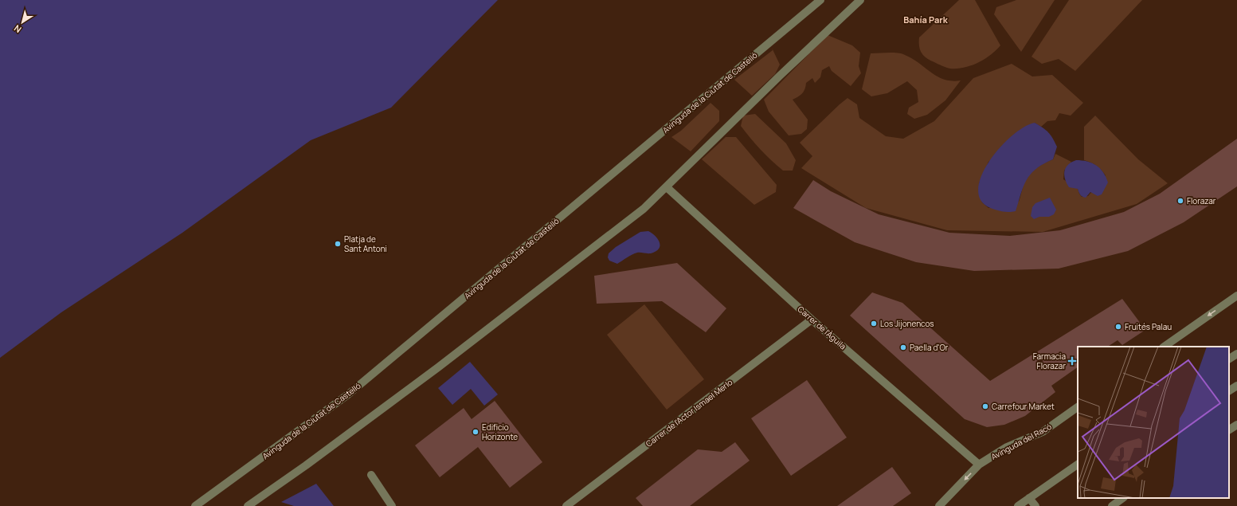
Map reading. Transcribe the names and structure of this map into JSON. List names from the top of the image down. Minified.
{"streets":{"street":["Avinguda de la Ciutat de Castelló","Carrer de l'Àguila","Carrer de l'Actor Ismael Merlo","Avinguda del Racó"]},"crossings":[["Carrer de l'Àguila","Carrer de l'Actor Ismael Merlo"],["Carrer de l'Àguila","Avinguda del Racó"]],"districts":["Bahía Park"],"places":{"other":["Florazar","Platja de Sant Antoni","Los Jijonencos","Fruités Palau","Paella d'Or","Carrefour Market","Edificio Horizonte"],"health":["Farmacia Florazar"]},"north":"bottom left"}
